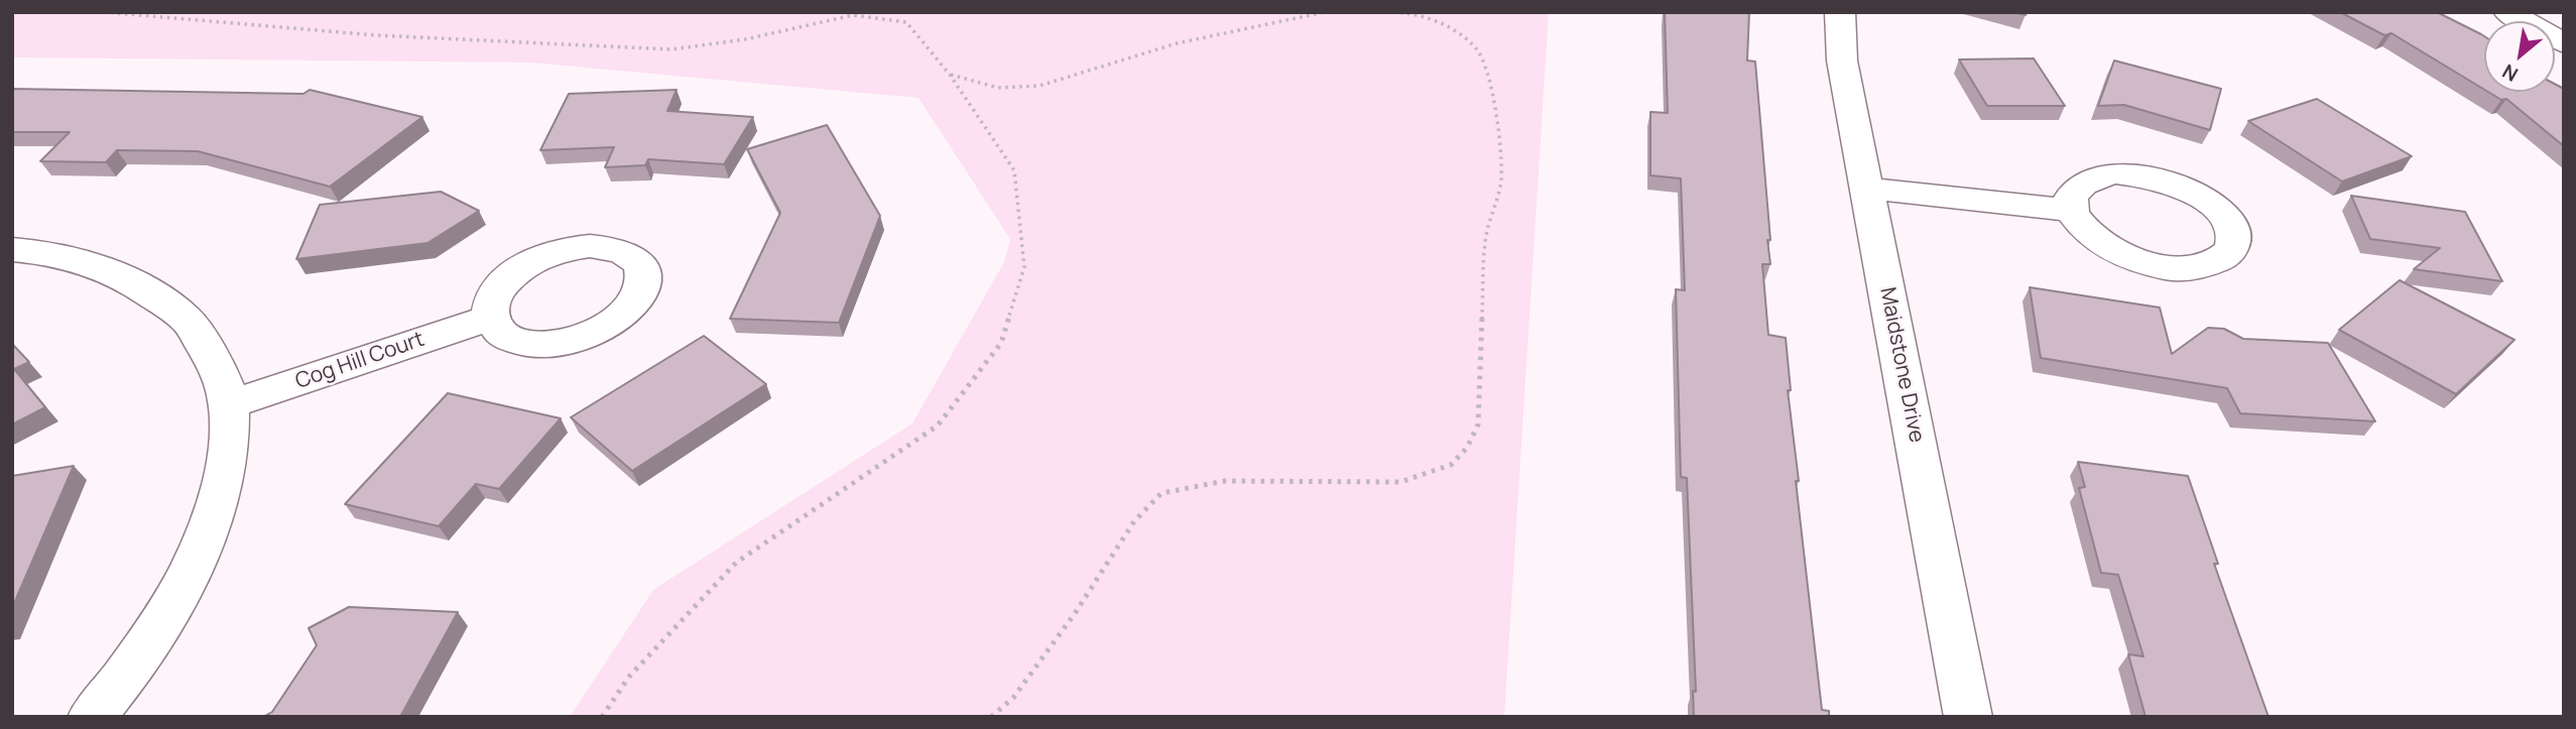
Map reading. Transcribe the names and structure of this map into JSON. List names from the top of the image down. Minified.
{"streets":{"street":["Cog Hill Court","Maidstone Drive"]},"north":"bottom left"}
